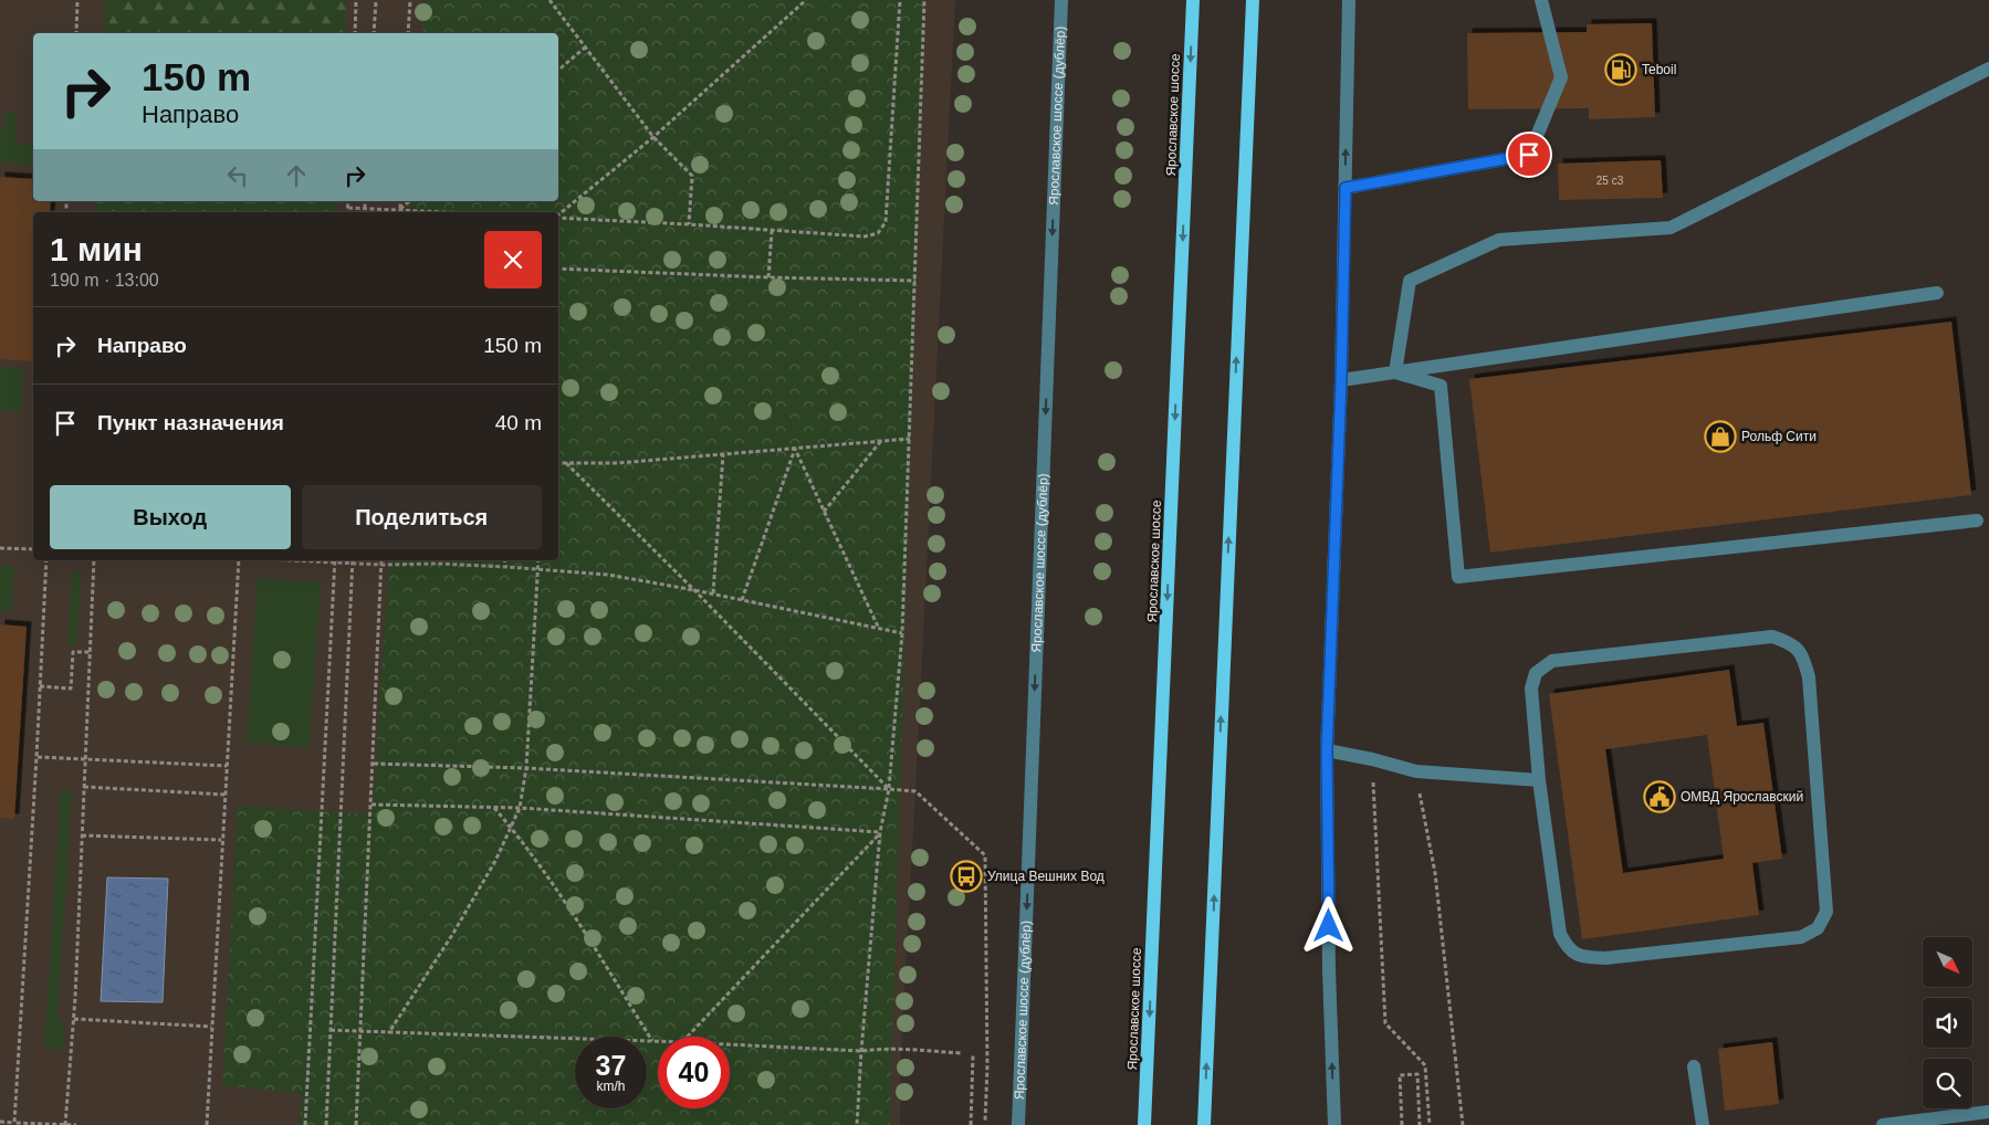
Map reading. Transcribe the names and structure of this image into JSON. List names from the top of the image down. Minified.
{"streets":{"main road":["Ярославское шоссе"],"street":["Ярославское шоссе (дублёр)"]},"one_way":["Ярославское шоссе (дублёр)"],"places":{"fuel station":["Teboil"],"shop":["Рольф Сити"],"public building":["ОМВД Ярославский"],"bus stop":["Улица Вешних Вод"]},"house_numbers":["25 с3"],"north":"bottom right","page":{"turn":["150 m","Направо"],"heading":["1 мин","190 m · 13:00"],"list":[{"name":"Направо","value":"150 m"},{"name":"Пункт назначения","value":"40 m"}],"buttons":["Выход","Поделиться"],"speed":"37 km/h","limit":"40"}}
